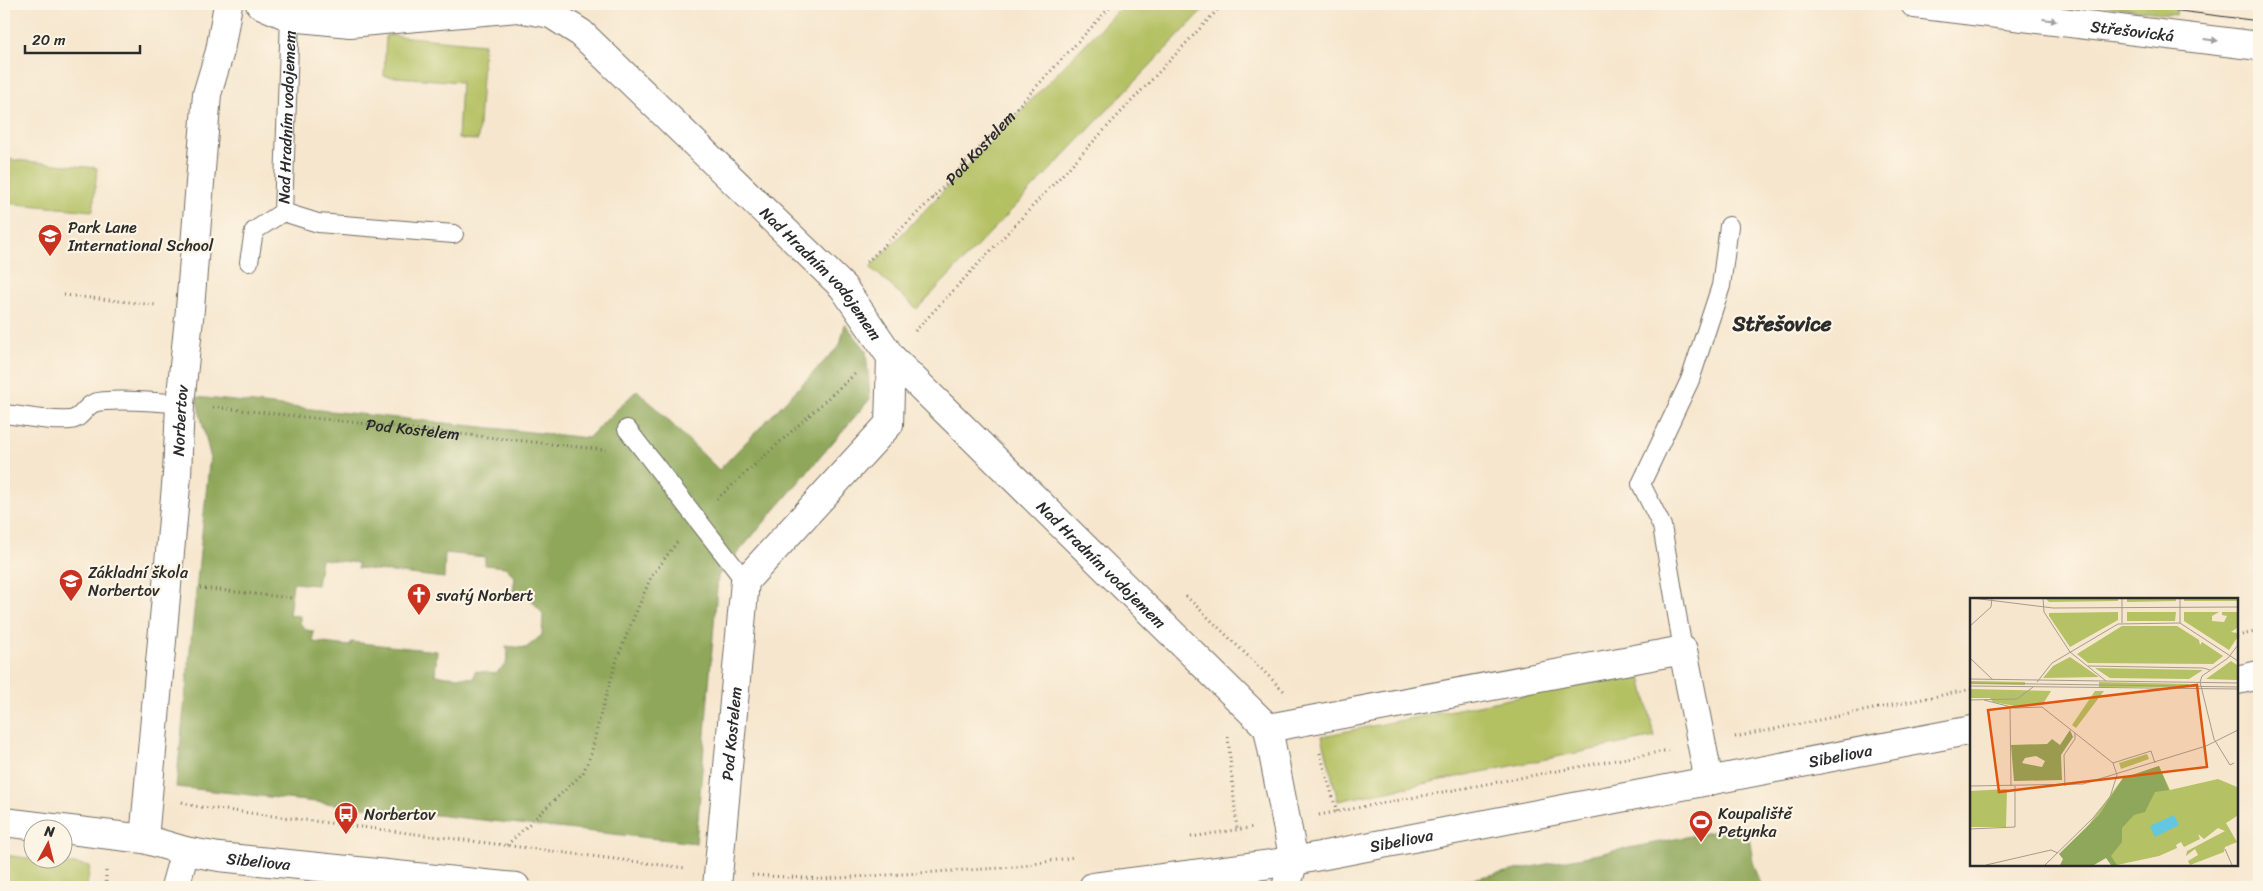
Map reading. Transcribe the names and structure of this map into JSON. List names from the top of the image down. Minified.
{"streets":{"street":["Střešovická","Nad Hradním vodojemem","Pod Kostelem","Norbertov","Sibeliova"]},"crossings":[["Nad Hradním vodojemem","Pod Kostelem"],["Pod Kostelem","Norbertov"],["Norbertov","Sibeliova"]],"one_way":["Střešovická"],"districts":["Střešovice"],"places":{"school or university":["Park Lane International School","Základní škola Norbertov"],"church":["svatý Norbert"],"bus stop":["Norbertov"],"sports":["Koupaliště Petynka"]},"scale_bar":"20 m","north":"top"}
